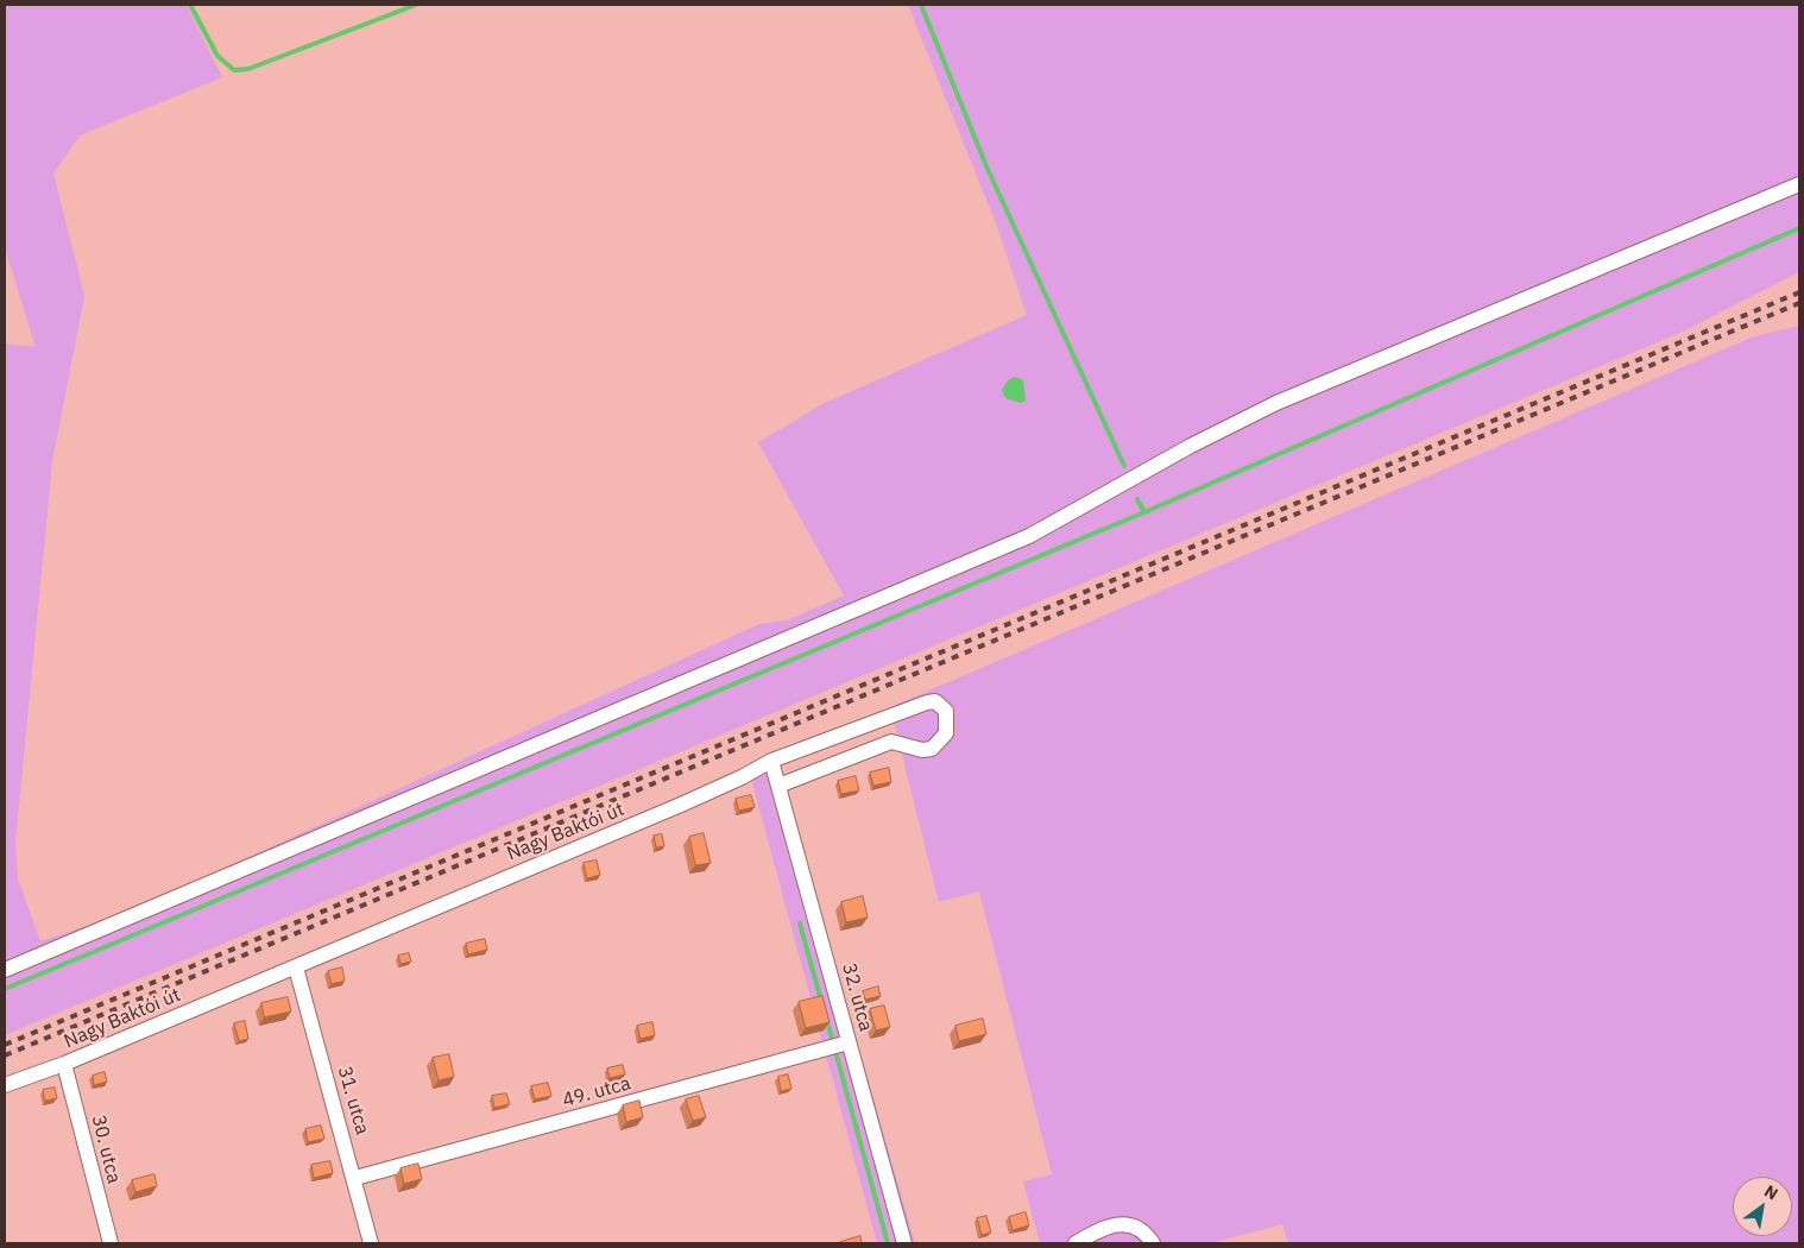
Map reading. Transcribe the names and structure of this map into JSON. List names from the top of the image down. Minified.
{"streets":{"street":["Nagy Baktói út","32. utca","49. utca","31. utca","30. utca"]},"crossings":[["Nagy Baktói út","32. utca"],["Nagy Baktói út","31. utca"],["Nagy Baktói út","30. utca"],["32. utca","49. utca"],["49. utca","31. utca"]],"north":"top right"}
